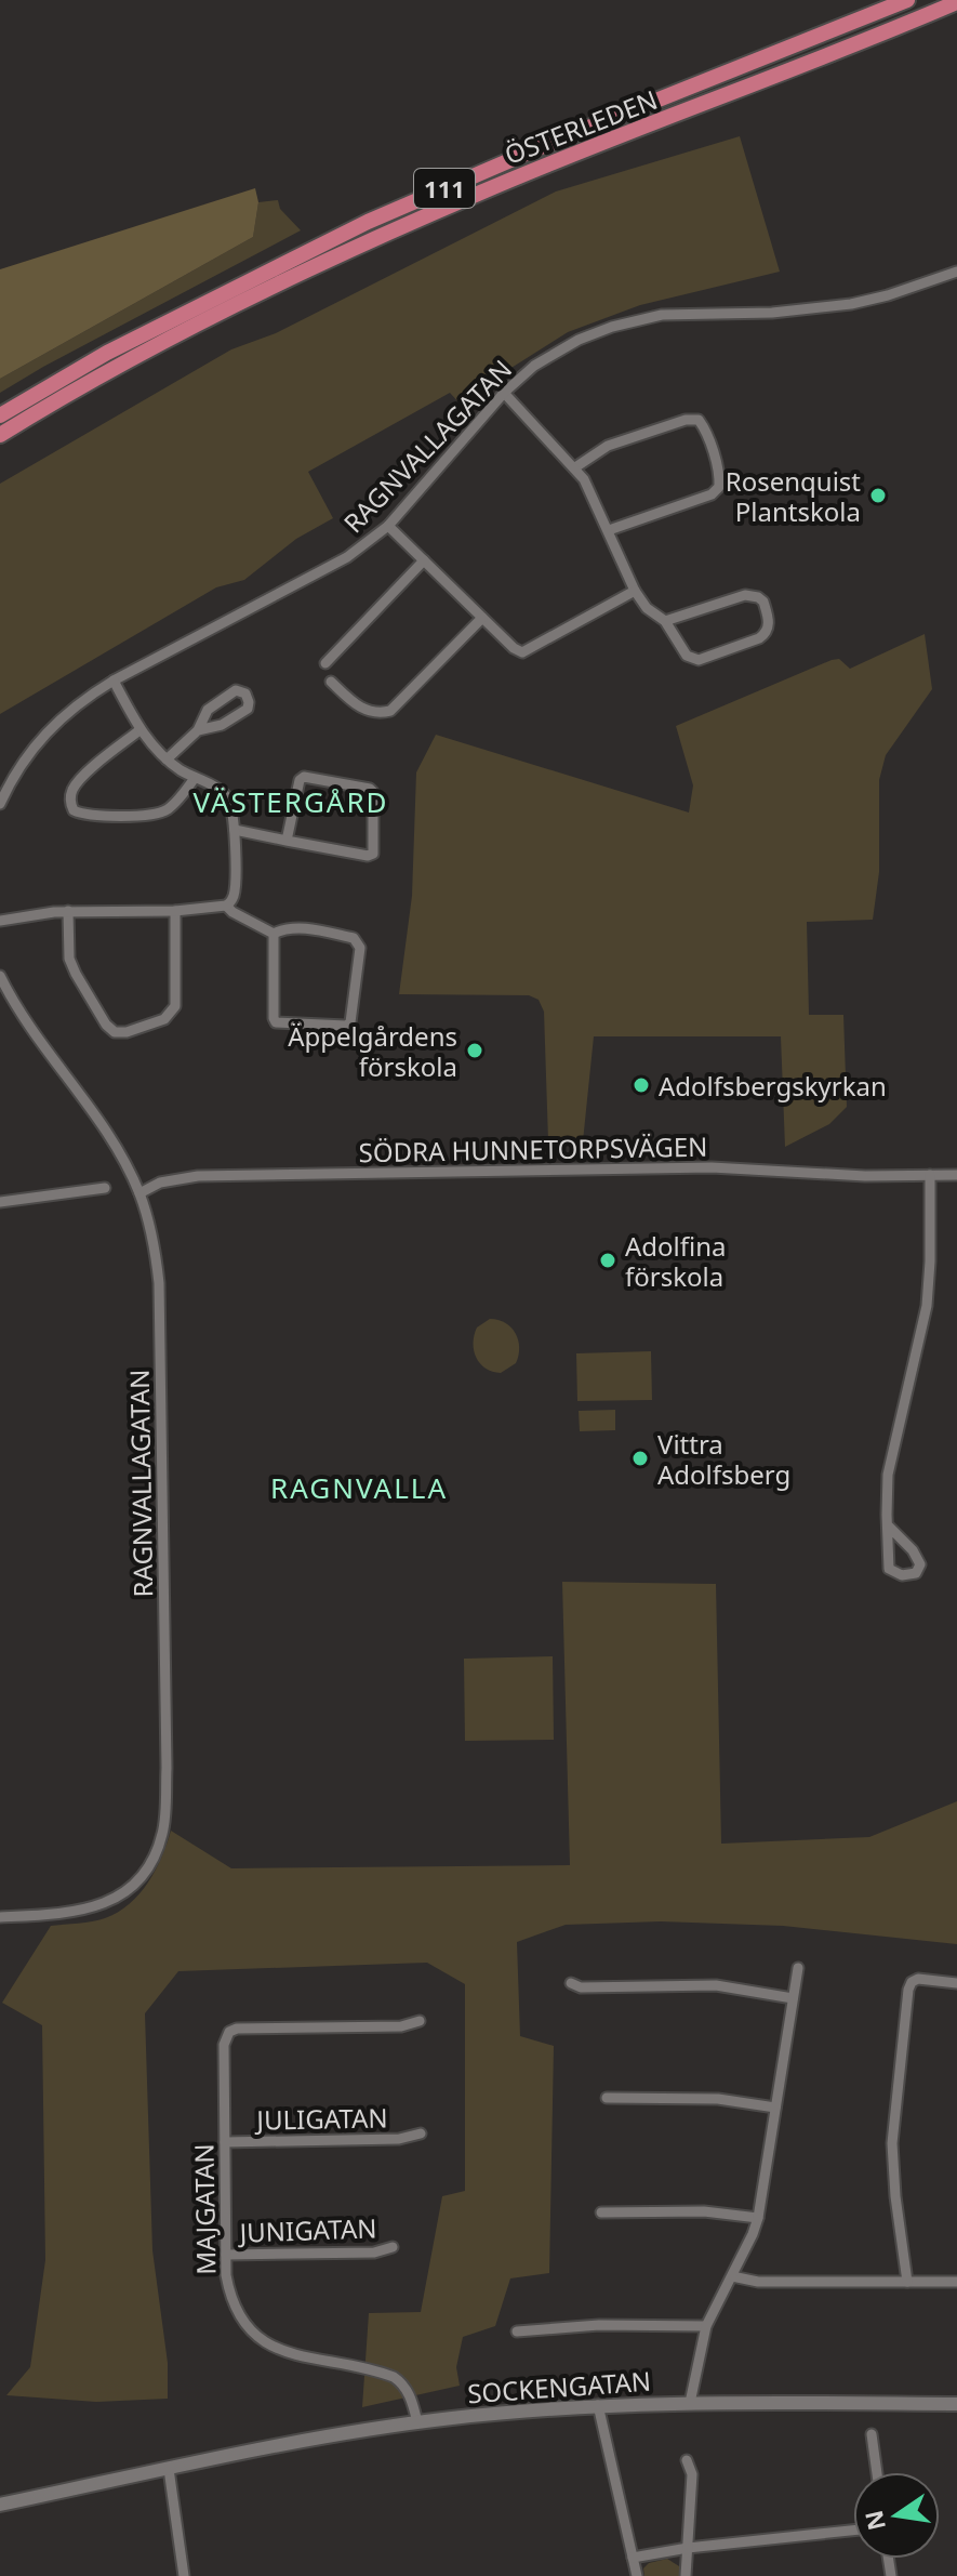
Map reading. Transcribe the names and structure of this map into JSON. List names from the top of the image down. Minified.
{"streets":{"main road":["ÖSTERLEDEN","111"],"street":["RAGNVALLAGATAN","SÖDRA HUNNETORPSVÄGEN","JULIGATAN","MAJGATAN","JUNIGATAN","SOCKENGATAN"]},"crossings":[["RAGNVALLAGATAN","SÖDRA HUNNETORPSVÄGEN"],["JULIGATAN","MAJGATAN"],["MAJGATAN","JUNIGATAN"],["MAJGATAN","SOCKENGATAN"]],"districts":["VÄSTERGÅRD","RAGNVALLA"],"places":["Rosenquist Plantskola","Äppelgårdens förskola","Adolfsbergskyrkan","Adolfina förskola","Vittra Adolfsberg"],"north":"left"}
